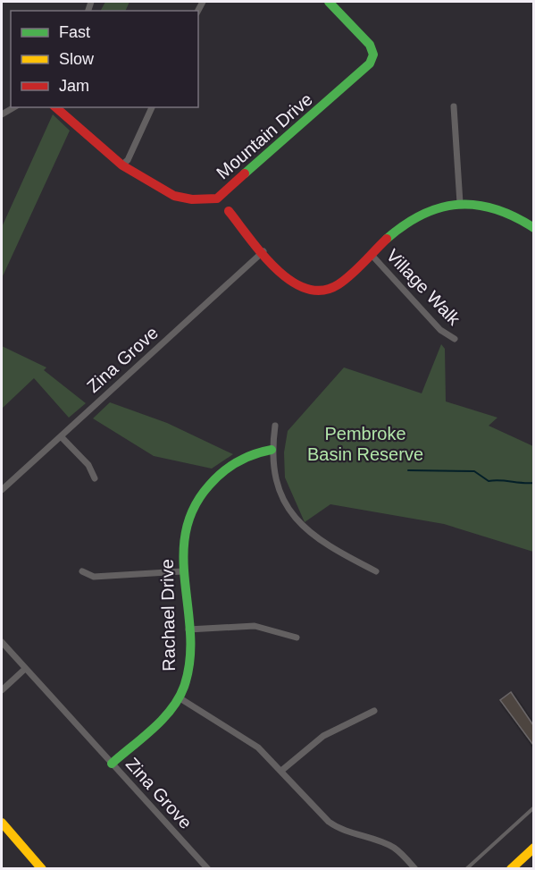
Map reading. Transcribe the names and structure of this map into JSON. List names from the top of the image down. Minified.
{"streets":{"street":["Mountain Drive","Village Walk","Zina Grove","Rachael Drive"]},"crossings":[["Zina Grove","Rachael Drive"]],"parks":["Pembroke Basin Reserve"],"legend":["Fast","Slow","Jam"]}
